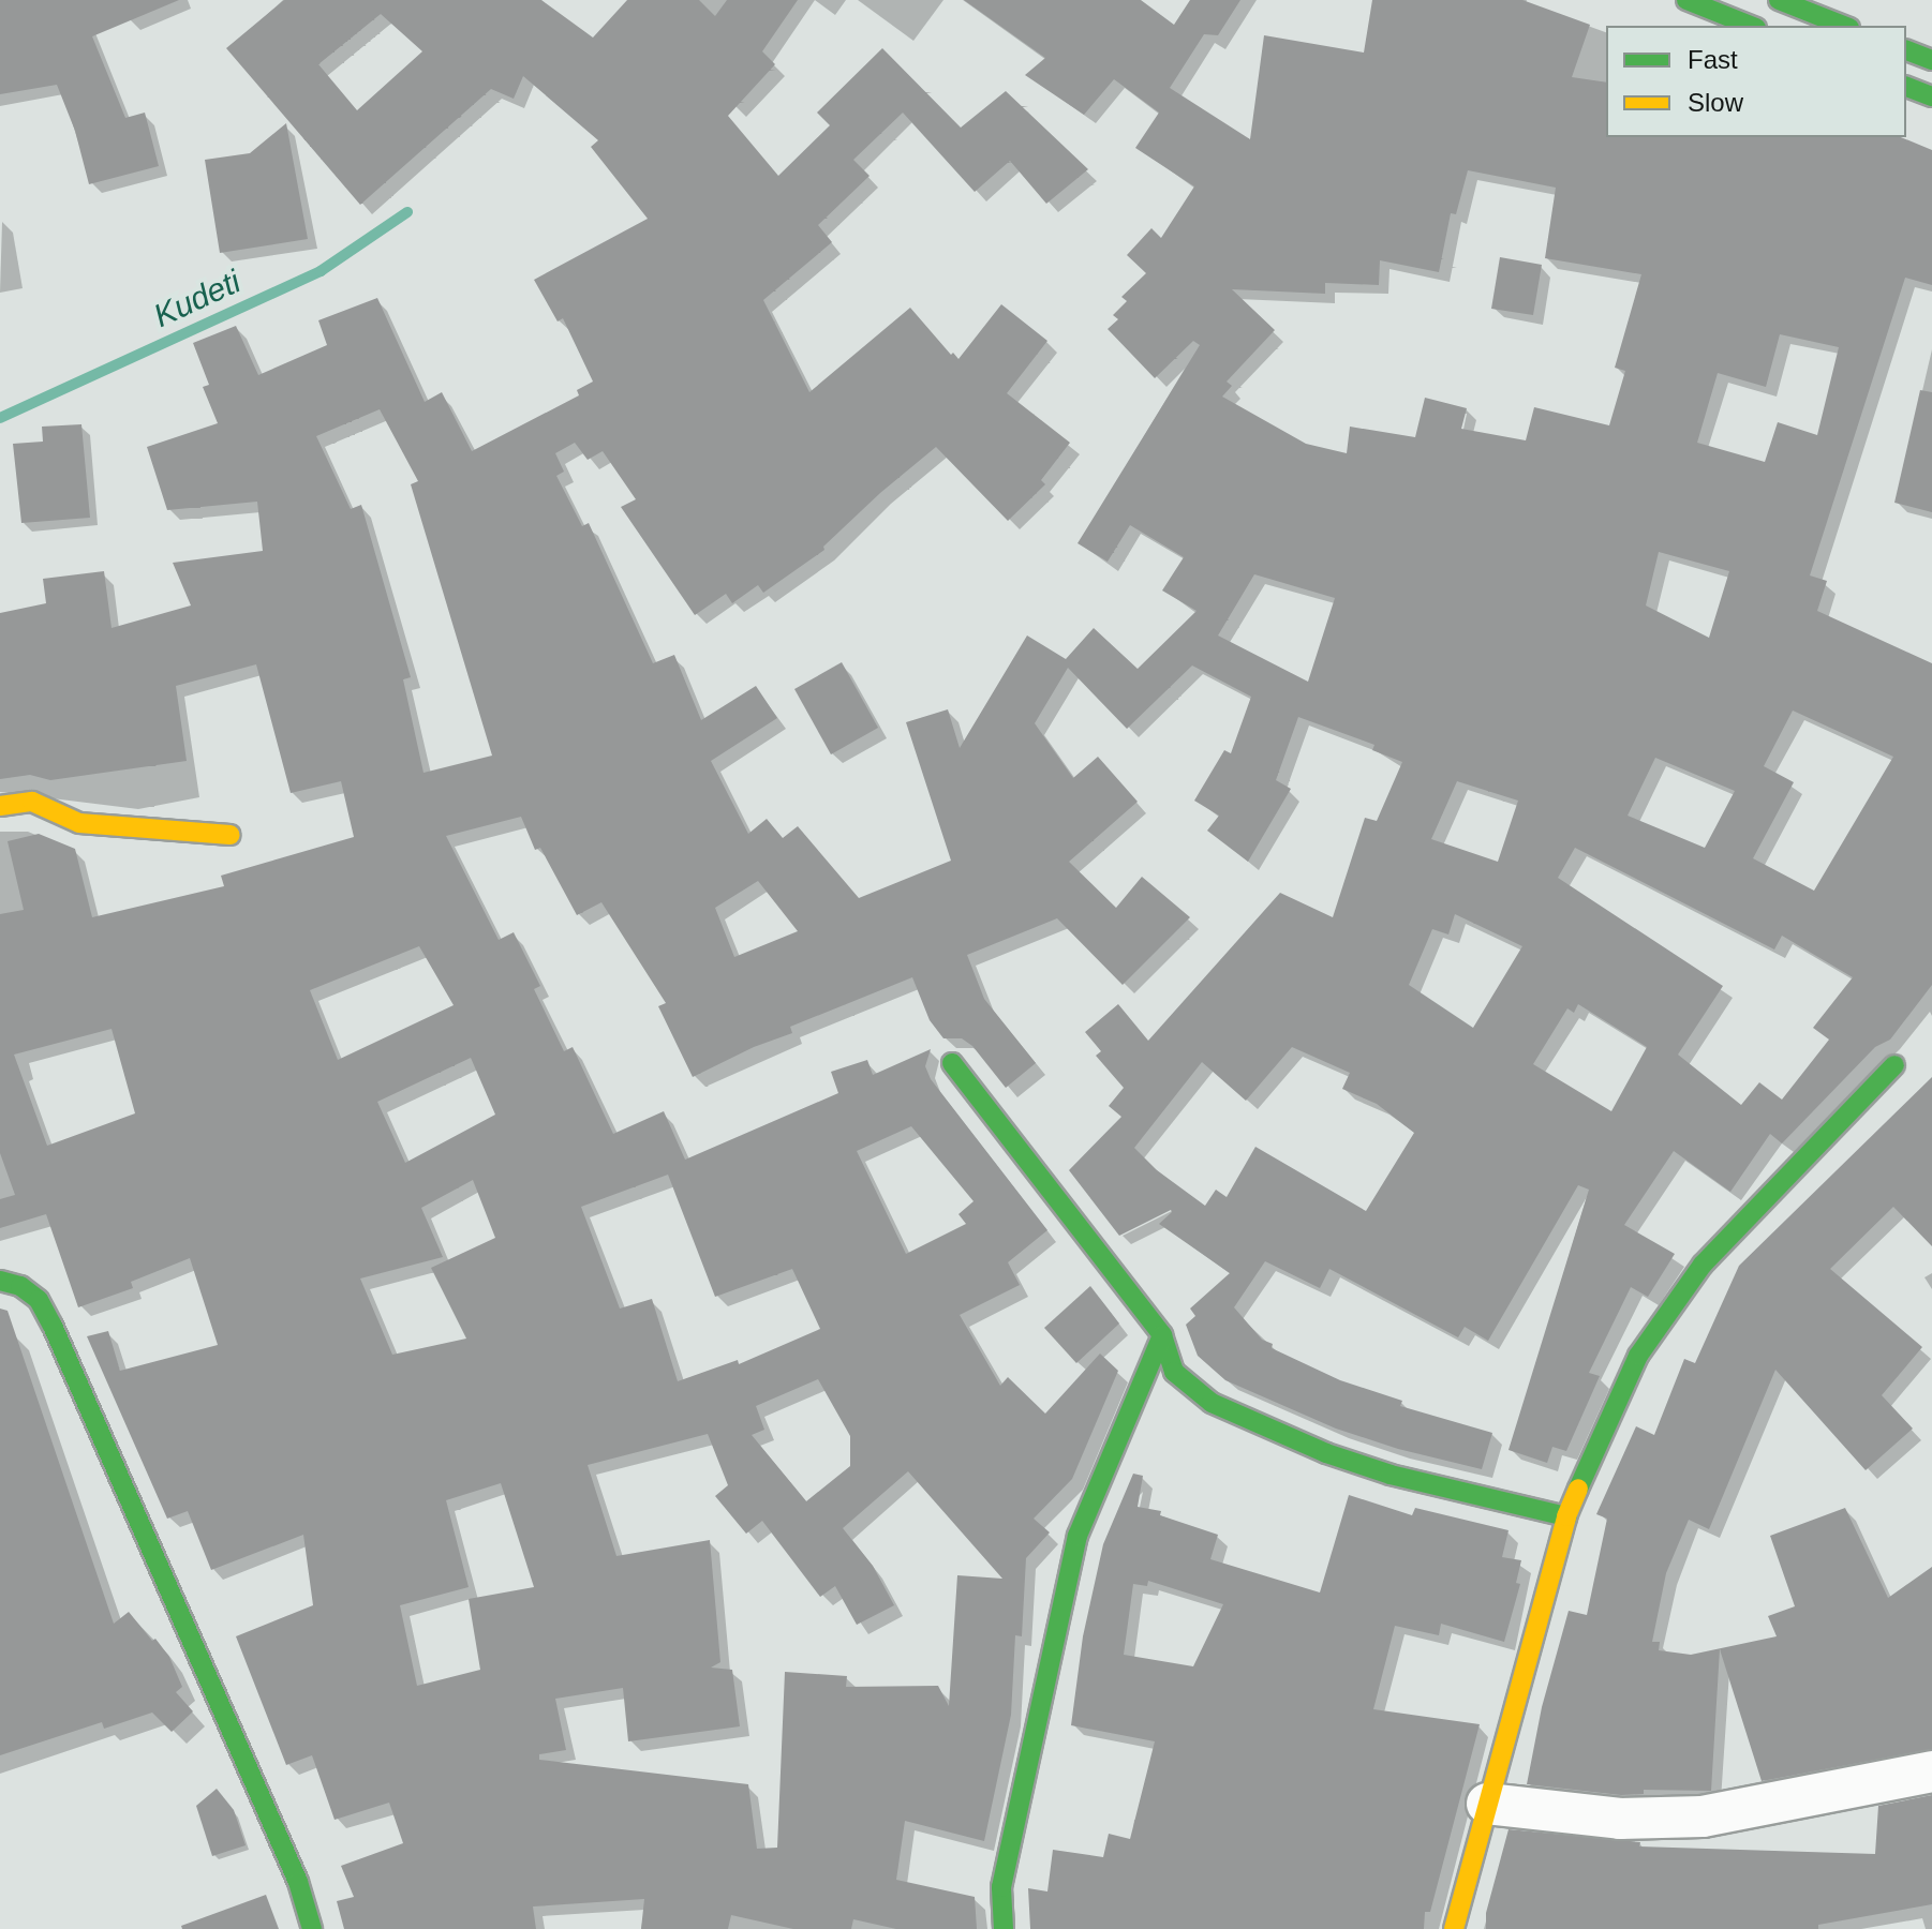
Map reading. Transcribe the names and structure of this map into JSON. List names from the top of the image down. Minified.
{"water":["Kudeti"],"legend":["Fast","Slow"]}
